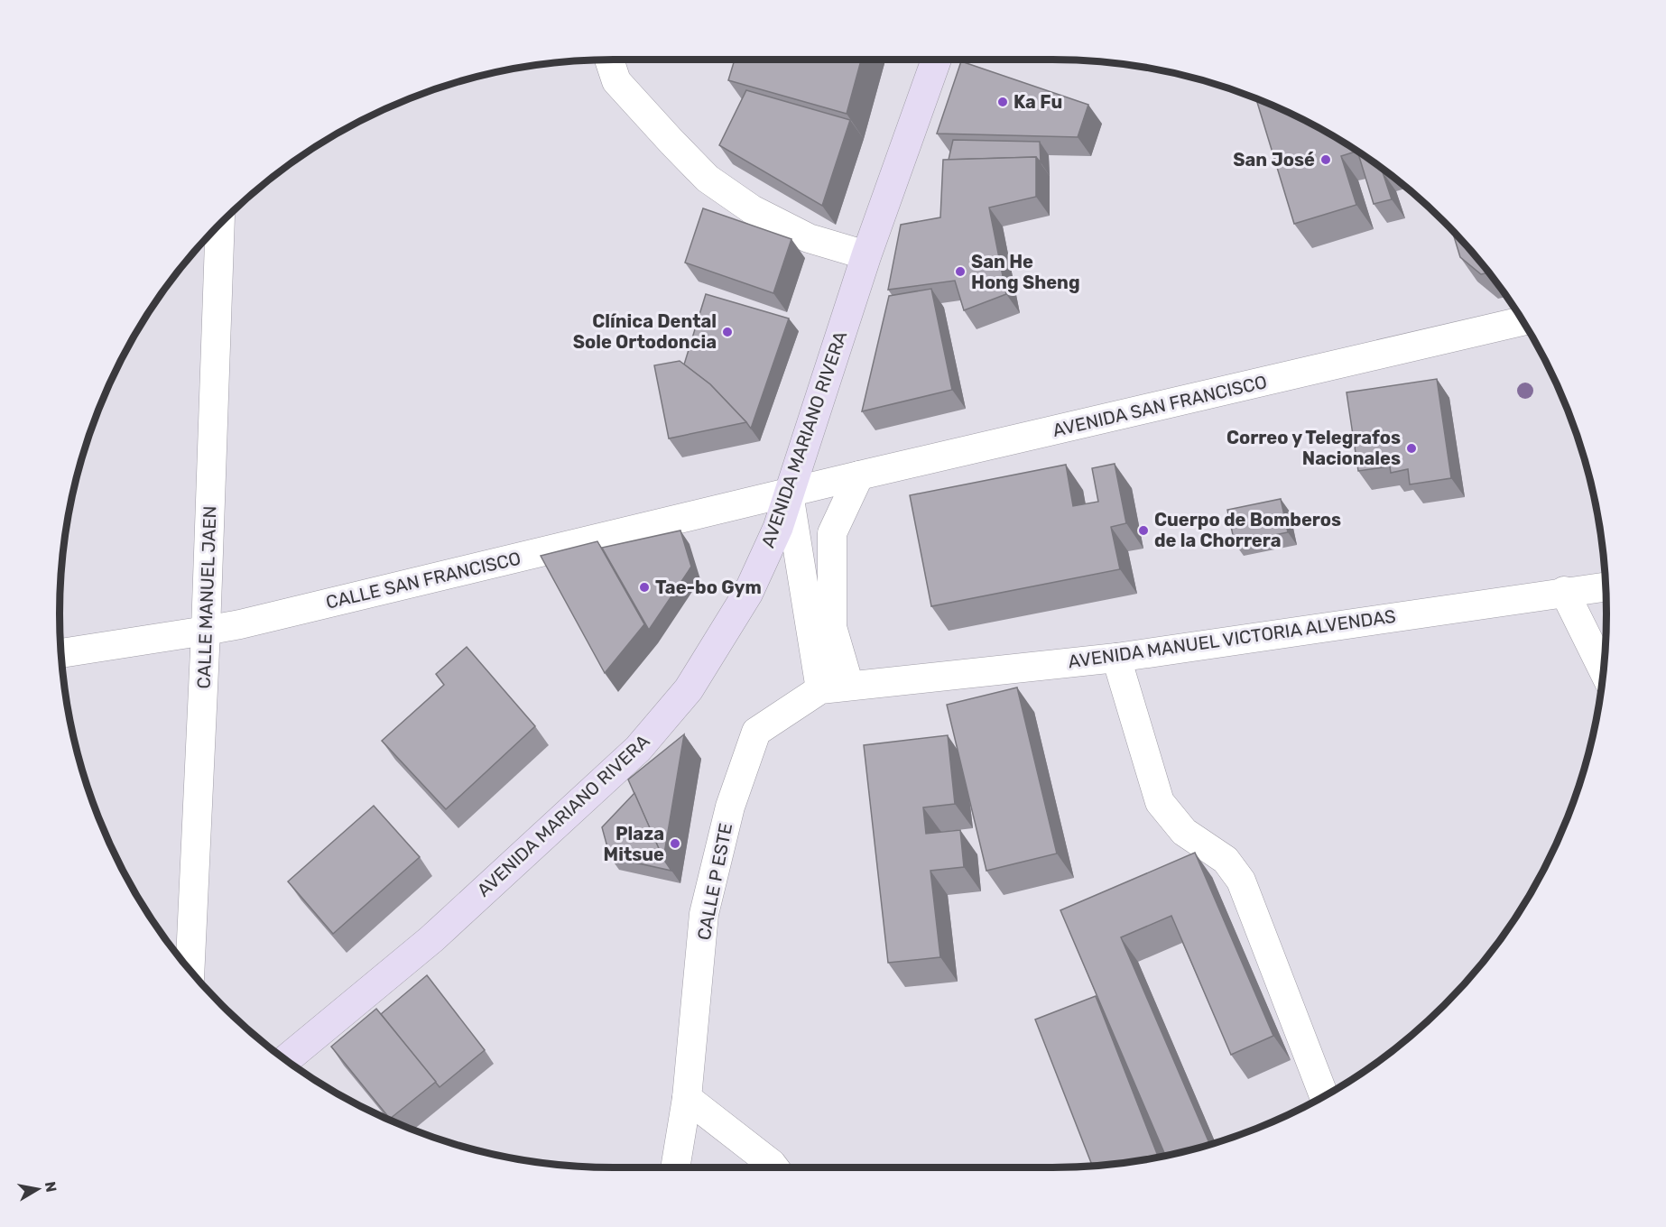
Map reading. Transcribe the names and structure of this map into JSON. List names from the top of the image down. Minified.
{"streets":{"street":["AVENIDA SAN FRANCISCO","AVENIDA MARIANO RIVERA","CALLE SAN FRANCISCO","CALLE MANUEL JAEN","AVENIDA MANUEL VICTORIA ALVENDAS","CALLE P ESTE"]},"crossings":[["AVENIDA SAN FRANCISCO","AVENIDA MARIANO RIVERA"],["AVENIDA SAN FRANCISCO","CALLE SAN FRANCISCO"],["AVENIDA MARIANO RIVERA","CALLE SAN FRANCISCO"],["CALLE SAN FRANCISCO","CALLE MANUEL JAEN"],["AVENIDA MANUEL VICTORIA ALVENDAS","CALLE P ESTE"]],"places":["Ka Fu","San José","San He Hong Sheng","Clínica Dental Sole Ortodoncia","Correo y Telegrafos Nacionales","Cuerpo de Bomberos de la Chorrera","Tae-bo Gym","Plaza Mitsue"],"north":"right"}
